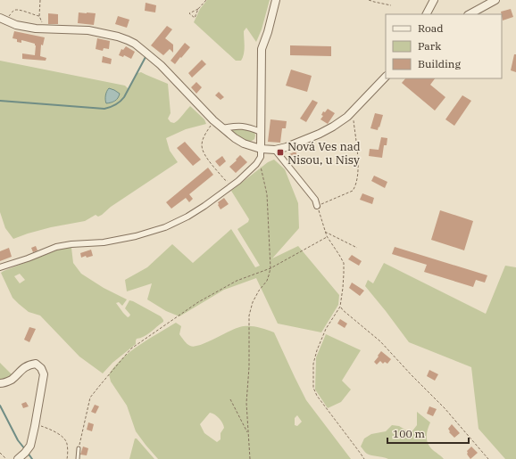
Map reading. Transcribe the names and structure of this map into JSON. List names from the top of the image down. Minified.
{"places":{"transit":["Nová Ves nad Nisou, u Nisy"]},"legend":["Road","Park","Building"],"scale_bar":"100 m"}
